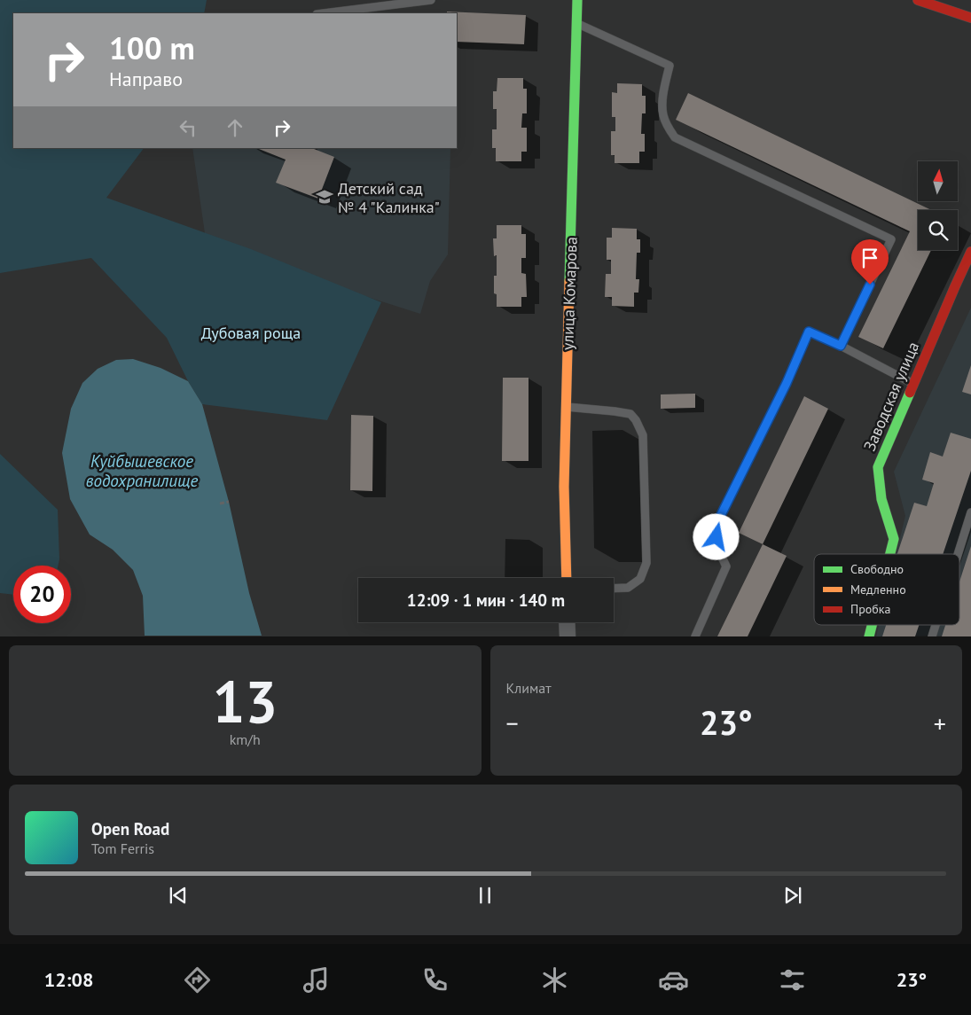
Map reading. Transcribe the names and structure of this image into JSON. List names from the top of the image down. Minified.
{"streets":{"street":["улица Комарова","Заводская улица"]},"water":["Куйбышевское водохранилище"],"parks":["Дубовая роща"],"places":{"school or university":["Детский сад № 4 \"Калинка\""]},"legend":["Свободно","Медленно","Пробка"],"north":"top","page":{"turn":["100 m","Направо"],"limit":"20","trip":"12:09 · 1 мин · 140 m","tile":[["13","km/h"],"Климат"],"heat":["−","23°","+"],"song":["Open Road","Tom Ferris"],"tabs":["12:08","23°"]}}
